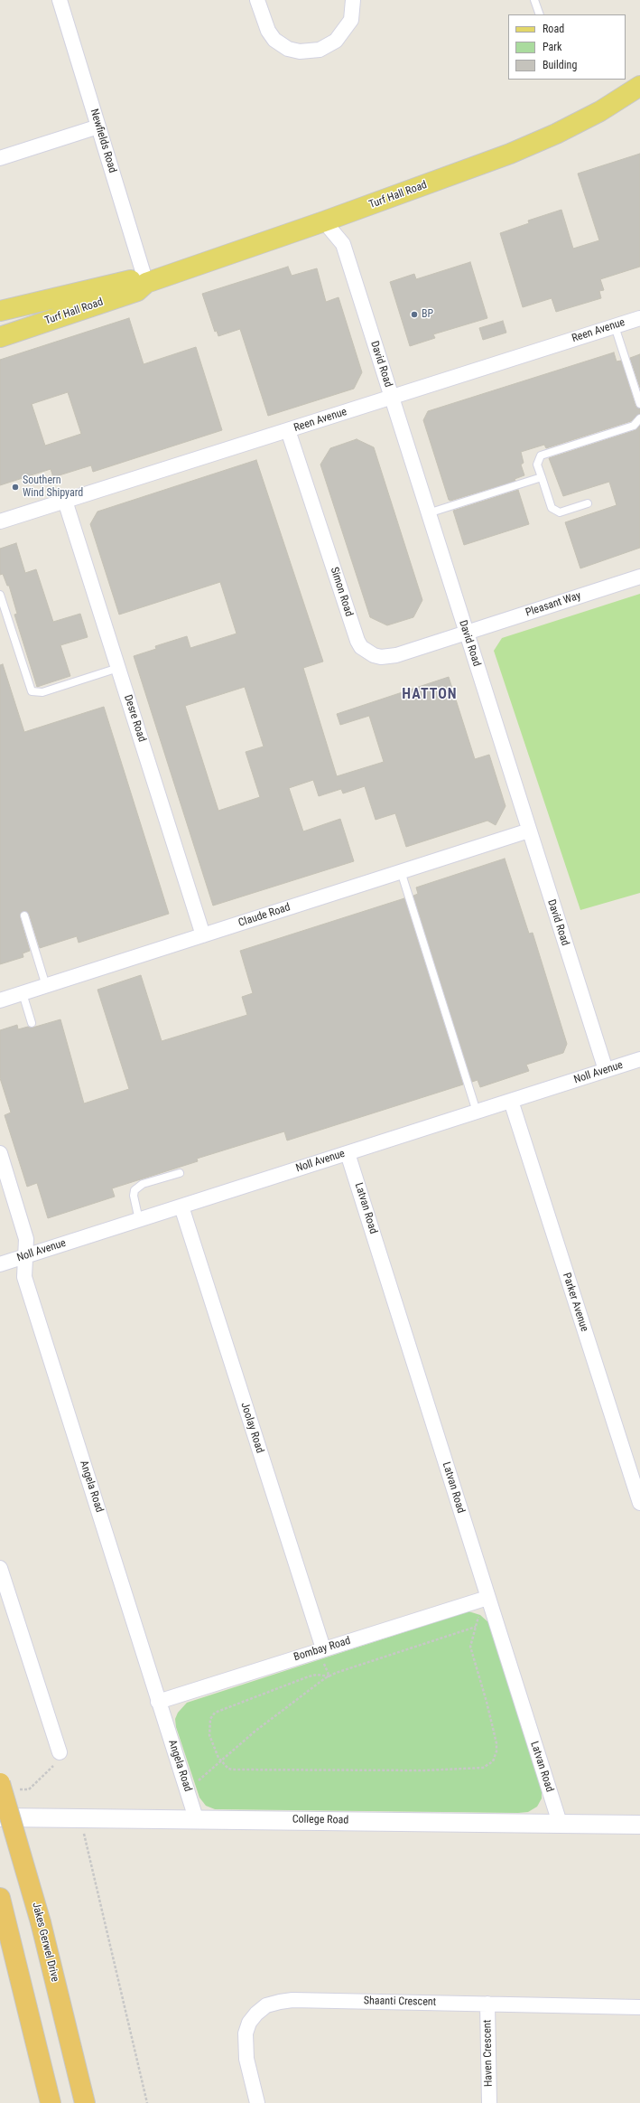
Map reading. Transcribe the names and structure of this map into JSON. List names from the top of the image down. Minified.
{"streets":{"highway":["Jakes Gerwel Drive"],"main road":["Turf Hall Road"],"street":["Newfields Road","Reen Avenue","David Road","Simon Road","Pleasant Way","Desre Road","Claude Road","Noll Avenue","Latvan Road","Parker Avenue","Joolay Road","Angela Road","Bombay Road","College Road","Shaanti Crescent","Haven Crescent"]},"crossings":[["Newfields Road","Turf Hall Road"],["Turf Hall Road","David Road"],["Reen Avenue","David Road"],["Reen Avenue","Simon Road"],["Reen Avenue","Desre Road"],["David Road","Simon Road"],["David Road","Pleasant Way"],["David Road","Claude Road"],["David Road","Noll Avenue"],["Simon Road","Pleasant Way"],["Desre Road","Claude Road"],["Noll Avenue","Latvan Road"],["Noll Avenue","Parker Avenue"],["Noll Avenue","Joolay Road"],["Noll Avenue","Angela Road"],["Latvan Road","Bombay Road"],["Latvan Road","College Road"],["Joolay Road","Bombay Road"],["Angela Road","Bombay Road"],["Angela Road","College Road"],["Shaanti Crescent","Haven Crescent"]],"districts":["HATTON"],"places":["BP","Southern Wind Shipyard"],"legend":["Road","Park","Building"]}
